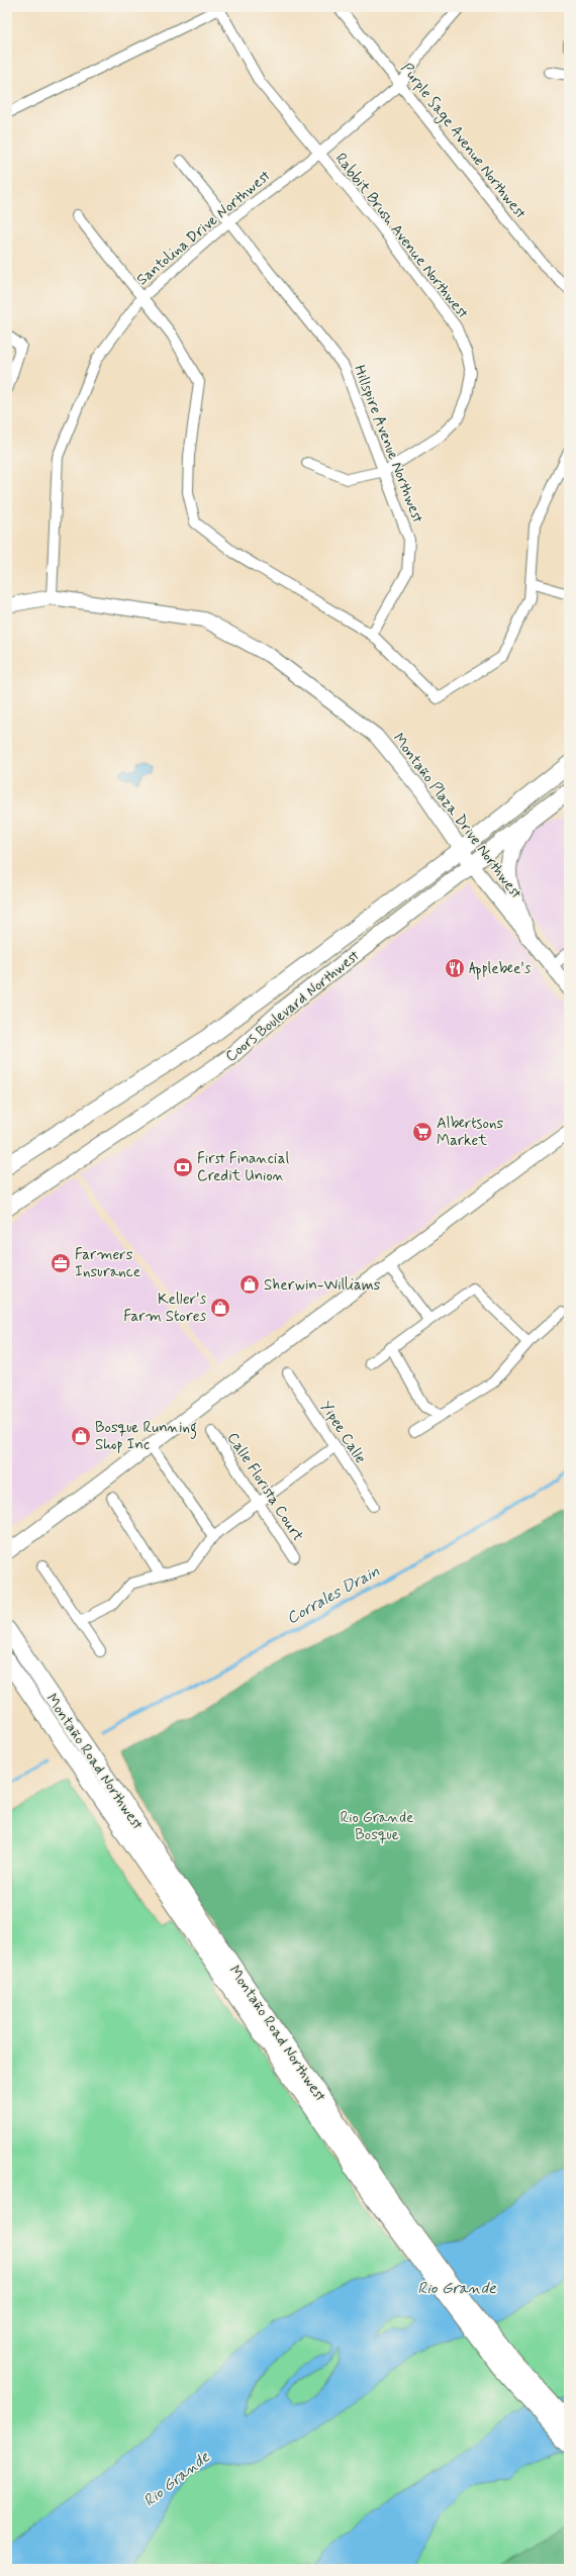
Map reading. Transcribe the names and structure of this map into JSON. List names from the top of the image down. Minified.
{"streets":{"main road":["Coors Boulevard Northwest","Montaño Road Northwest"],"street":["Purple Sage Avenue Northwest","Santolina Drive Northwest","Rabbit Brush Avenue Northwest","Hillspire Avenue Northwest","Montaño Plaza Drive Northwest","Yipee Calle","Calle Florista Court"]},"crossings":[["Purple Sage Avenue Northwest","Santolina Drive Northwest"],["Santolina Drive Northwest","Rabbit Brush Avenue Northwest"],["Santolina Drive Northwest","Hillspire Avenue Northwest"],["Santolina Drive Northwest","Montaño Plaza Drive Northwest"],["Rabbit Brush Avenue Northwest","Hillspire Avenue Northwest"],["Montaño Plaza Drive Northwest","Coors Boulevard Northwest"]],"water":["Corrales Drain","Rio Grande"],"parks":["Rio Grande Bosque"],"places":{"restaurant":["Applebee's"],"supermarket":["Albertsons Market"],"bank":["First Financial Credit Union"],"office":["Farmers Insurance"],"shop":["Sherwin-Williams","Keller's Farm Stores","Bosque Running Shop Inc"]}}
